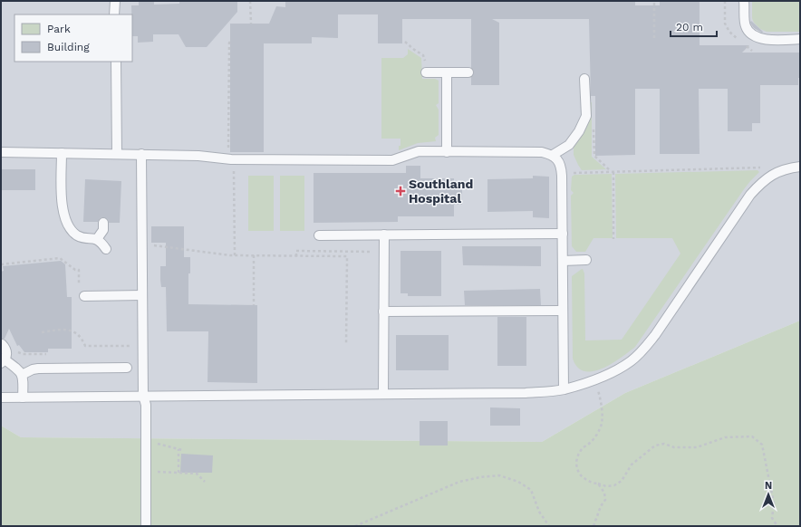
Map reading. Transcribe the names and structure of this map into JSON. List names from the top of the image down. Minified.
{"places":{"health":["Southland Hospital"]},"legend":["Park","Building"],"scale_bar":"20 m","north":"top"}
